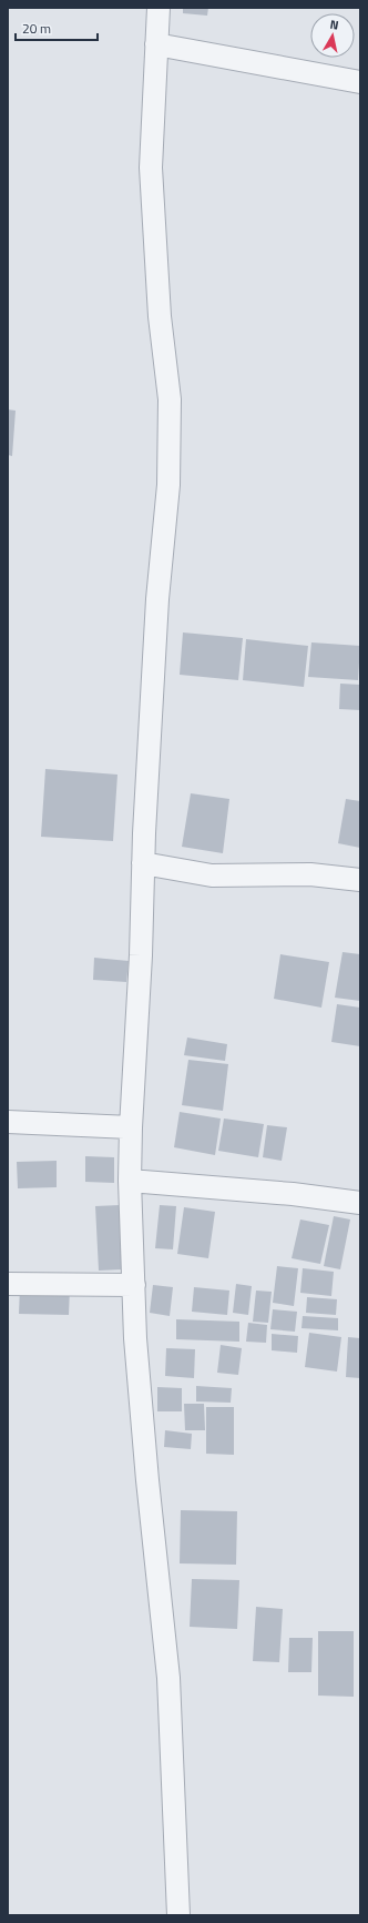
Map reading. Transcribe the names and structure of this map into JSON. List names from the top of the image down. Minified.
{"scale_bar":"20 m","north":"top"}
